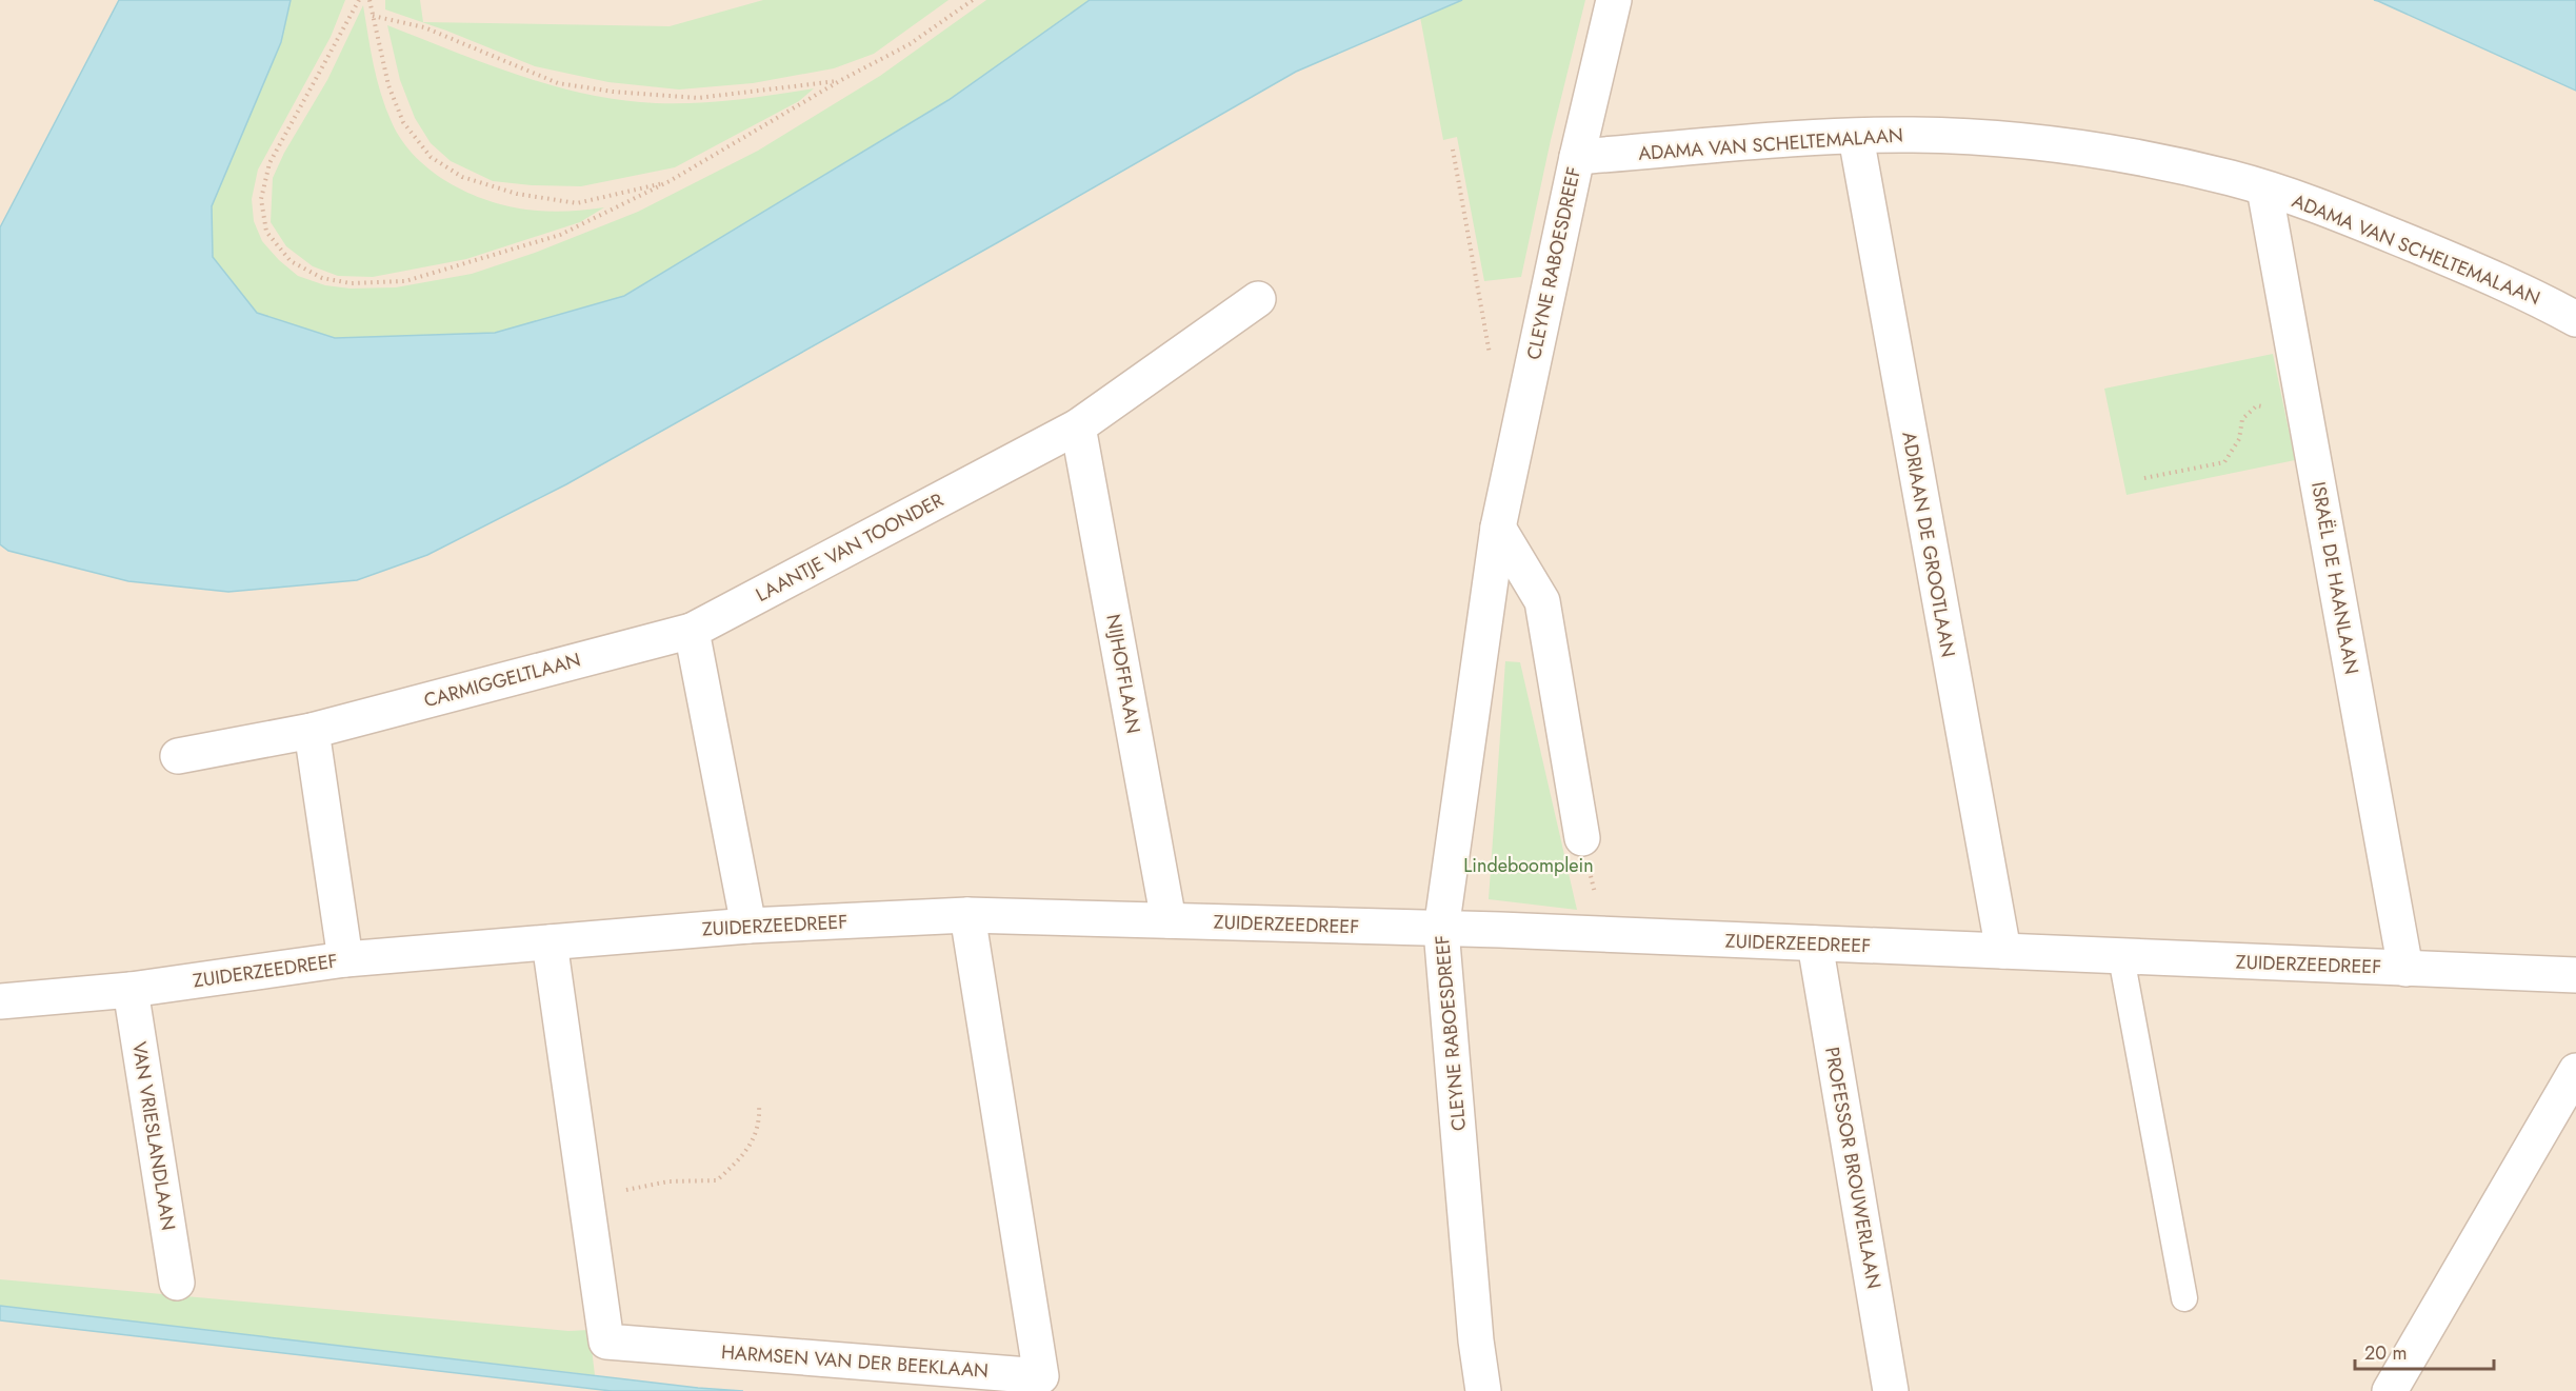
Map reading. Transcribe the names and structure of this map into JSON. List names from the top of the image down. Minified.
{"streets":{"street":["ADAMA VAN SCHELTEMALAAN","CLEYNE RABOESDREEF","ADRIAAN DE GROOTLAAN","LAANTJE VAN TOONDER","ISRAËL DE HAANLAAN","NIJHOFFLAAN","CARMIGGELTLAAN","ZUIDERZEEDREEF","VAN VRIESLANDLAAN","PROFESSOR BROUWERLAAN","HARMSEN VAN DER BEEKLAAN"]},"crossings":[["ADAMA VAN SCHELTEMALAAN","CLEYNE RABOESDREEF"],["ADAMA VAN SCHELTEMALAAN","ADRIAAN DE GROOTLAAN"],["ADAMA VAN SCHELTEMALAAN","ISRAËL DE HAANLAAN"],["CLEYNE RABOESDREEF","ZUIDERZEEDREEF"],["ADRIAAN DE GROOTLAAN","ZUIDERZEEDREEF"],["LAANTJE VAN TOONDER","NIJHOFFLAAN"],["LAANTJE VAN TOONDER","CARMIGGELTLAAN"],["ISRAËL DE HAANLAAN","ZUIDERZEEDREEF"],["NIJHOFFLAAN","ZUIDERZEEDREEF"],["ZUIDERZEEDREEF","VAN VRIESLANDLAAN"],["ZUIDERZEEDREEF","PROFESSOR BROUWERLAAN"],["ZUIDERZEEDREEF","HARMSEN VAN DER BEEKLAAN"]],"parks":["Lindeboomplein"],"scale_bar":"20 m"}
